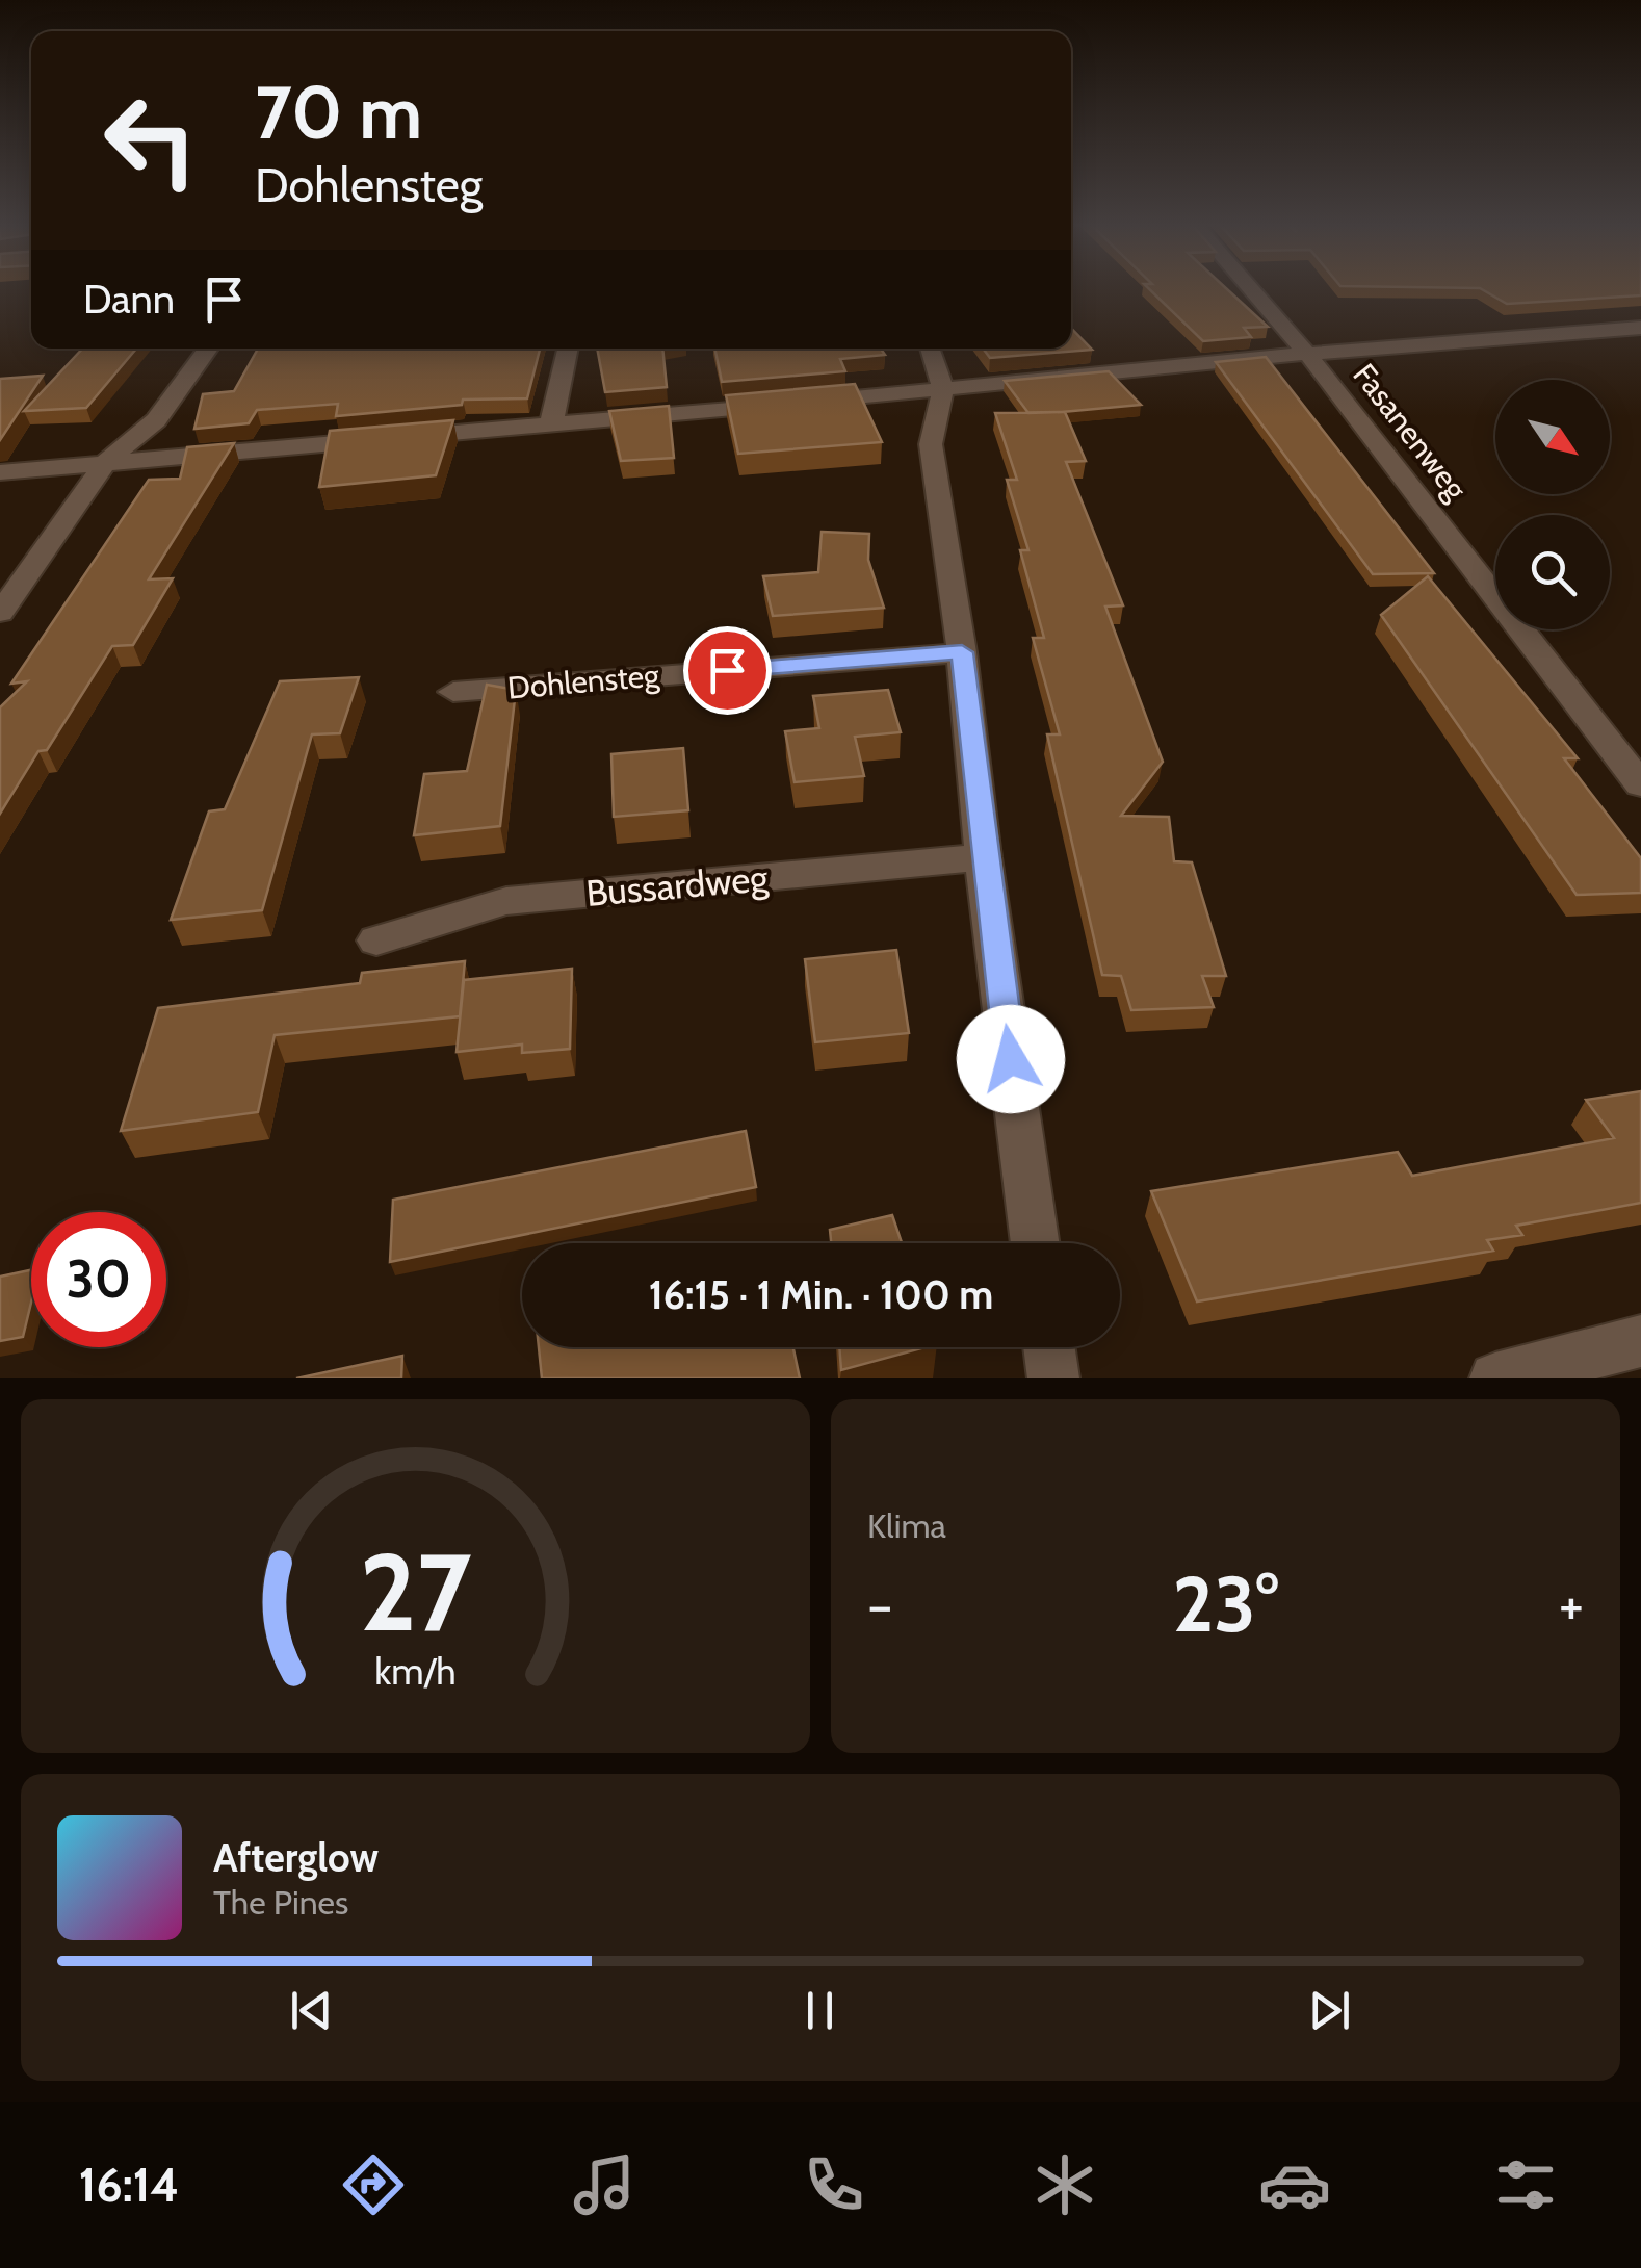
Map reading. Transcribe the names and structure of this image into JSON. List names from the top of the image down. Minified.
{"streets":{"street":["Fasanenweg","Dohlensteg","Bussardweg"]},"north":"bottom right","page":{"turn":["70 m","Dohlensteg"],"then":"Dann","limit":"30","trip":"16:15 · 1 Min. · 100 m","tile":"Klima","heat":["−","23°","+"],"song":["Afterglow","The Pines"],"tabs":"16:14","gauge":["27","km/h"]}}
